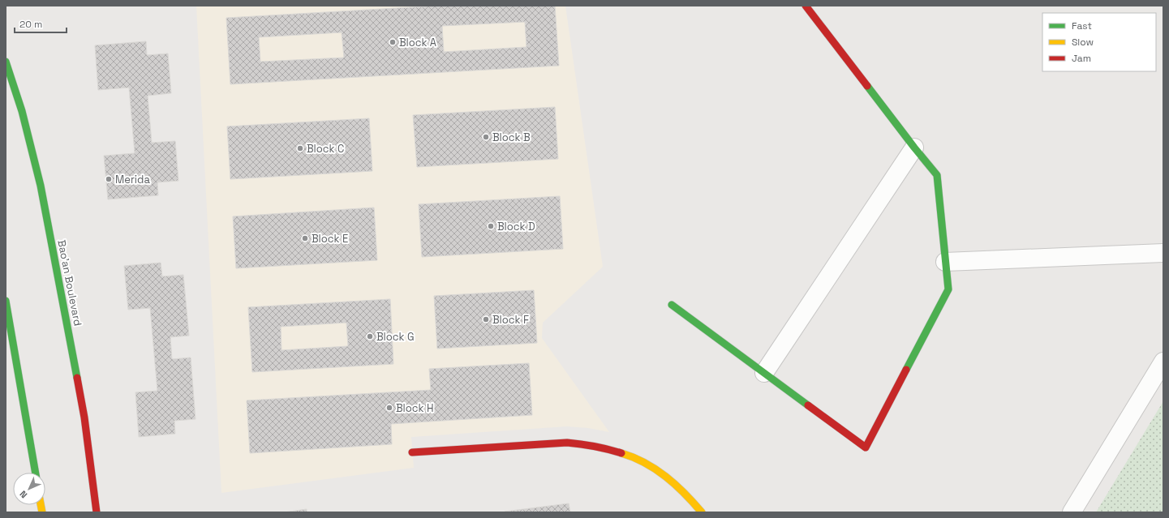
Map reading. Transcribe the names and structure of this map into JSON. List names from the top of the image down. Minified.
{"streets":{"street":["Bao'an Boulevard"]},"places":["Block A","Block B","Block C","Merida","Block D","Block E","Block F","Block G","Block H"],"legend":["Fast","Slow","Jam"],"scale_bar":"20 m","north":"bottom left"}
